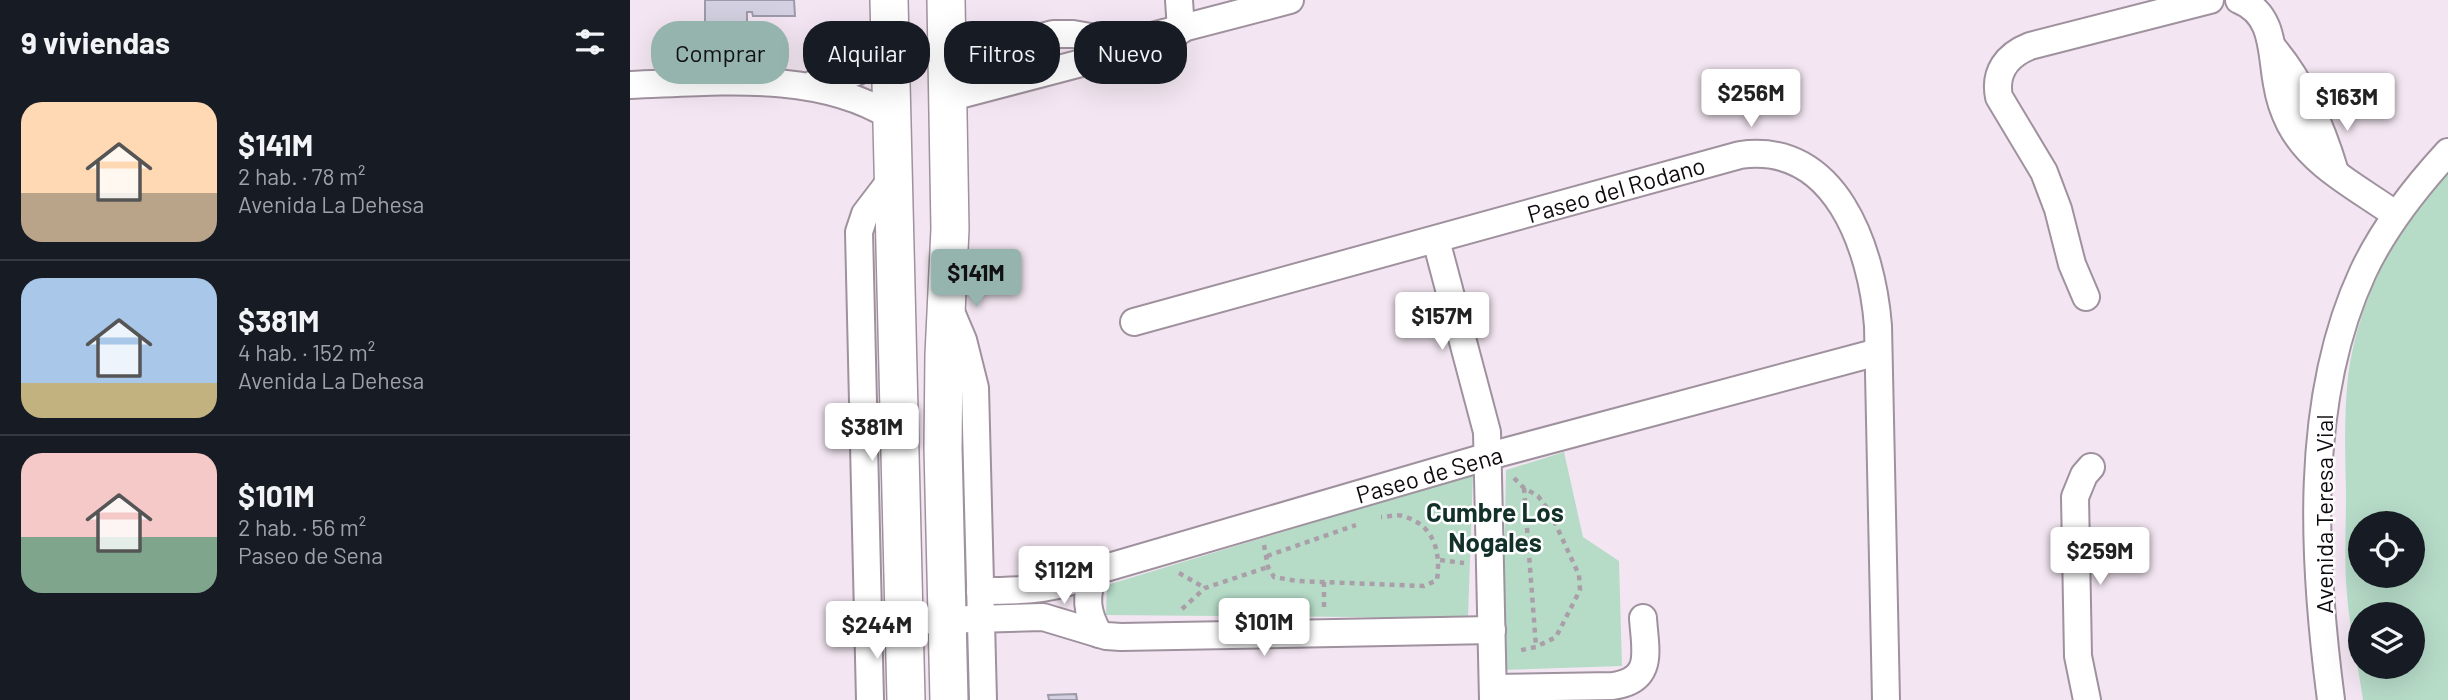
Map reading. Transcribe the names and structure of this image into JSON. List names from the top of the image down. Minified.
{"streets":{"street":["Paseo del Rodano","Paseo de Sena","Avenida Teresa Vial"]},"crossings":[["Paseo del Rodano","Paseo de Sena"]],"districts":["Cumbre Los Nogales"],"page":{"heading":"9 viviendas","chip":["Comprar","Alquilar","Filtros","Nuevo"],"price":["$256M","$163M","$141M","$157M","$381M","$259M","$112M","$101M","$244M"],"list":[{"name":"$141M","note":"2 hab. · 78 m² · Avenida La Dehesa"},{"name":"$381M","note":"4 hab. · 152 m² · Avenida La Dehesa"},{"name":"$101M","note":"2 hab. · 56 m² · Paseo de Sena"}]}}
